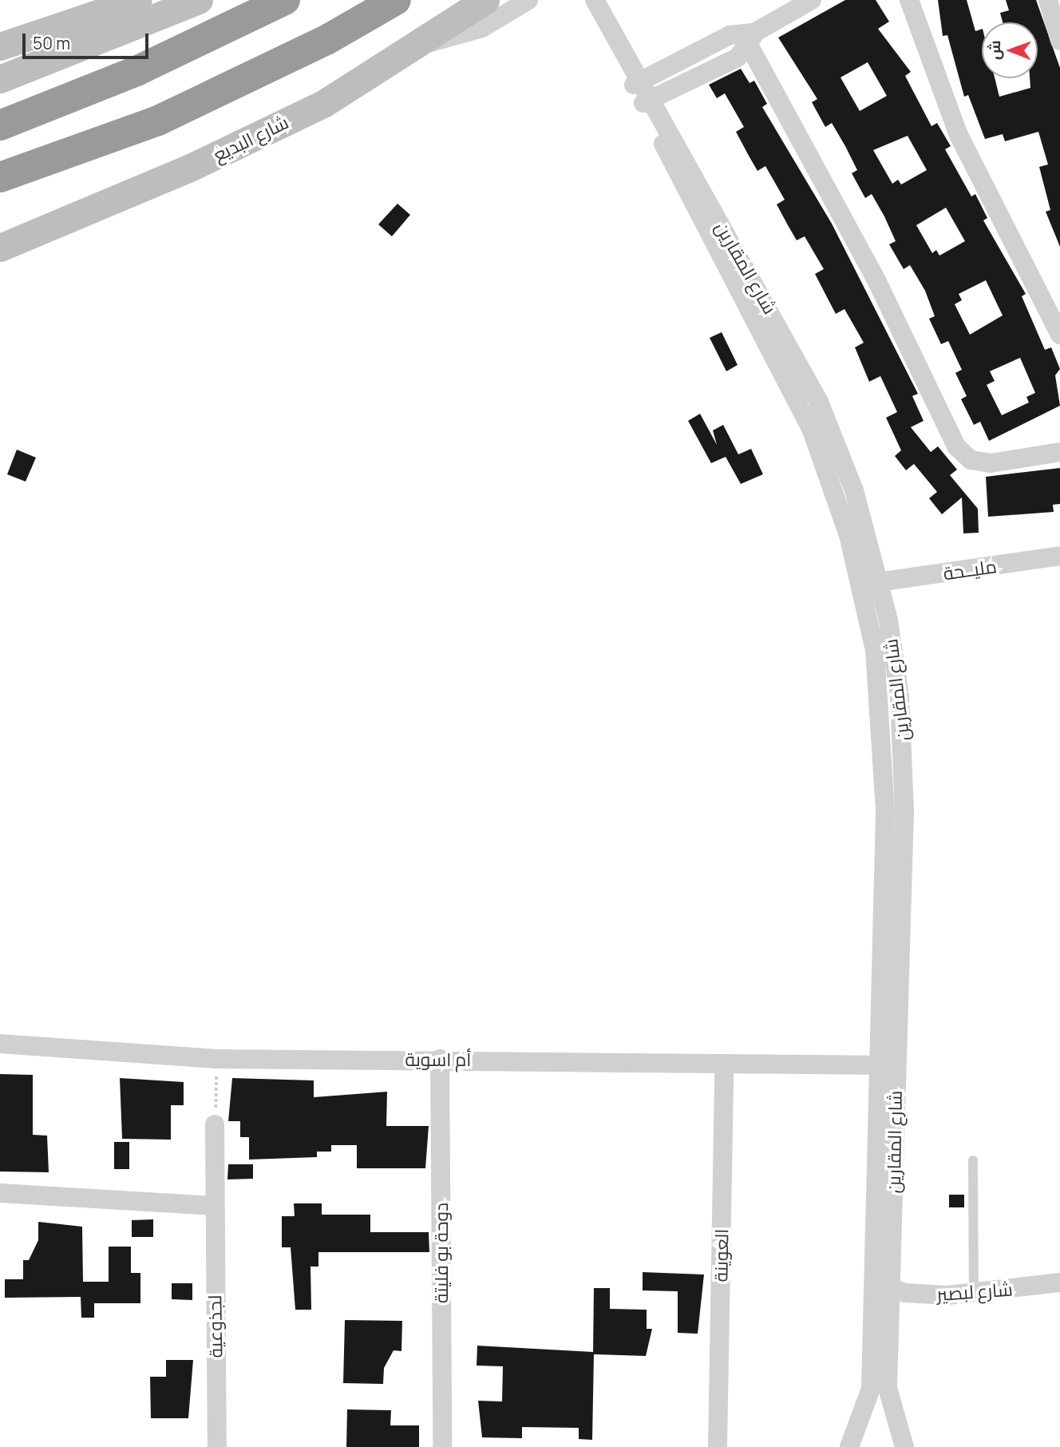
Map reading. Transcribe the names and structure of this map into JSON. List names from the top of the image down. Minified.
{"streets":{"main road":["شارع البديع"],"street":["شارع المقارين","مليــحة","أم اسوية","دوحة بو فليتة","العوينة","شارع لبصير","لجذوعية"]},"crossings":[["شارع المقارين","مليــحة"],["شارع المقارين","أم اسوية"],["شارع المقارين","شارع لبصير"],["أم اسوية","دوحة بو فليتة"],["أم اسوية","العوينة"]],"scale_bar":"50 m","north":"left"}
